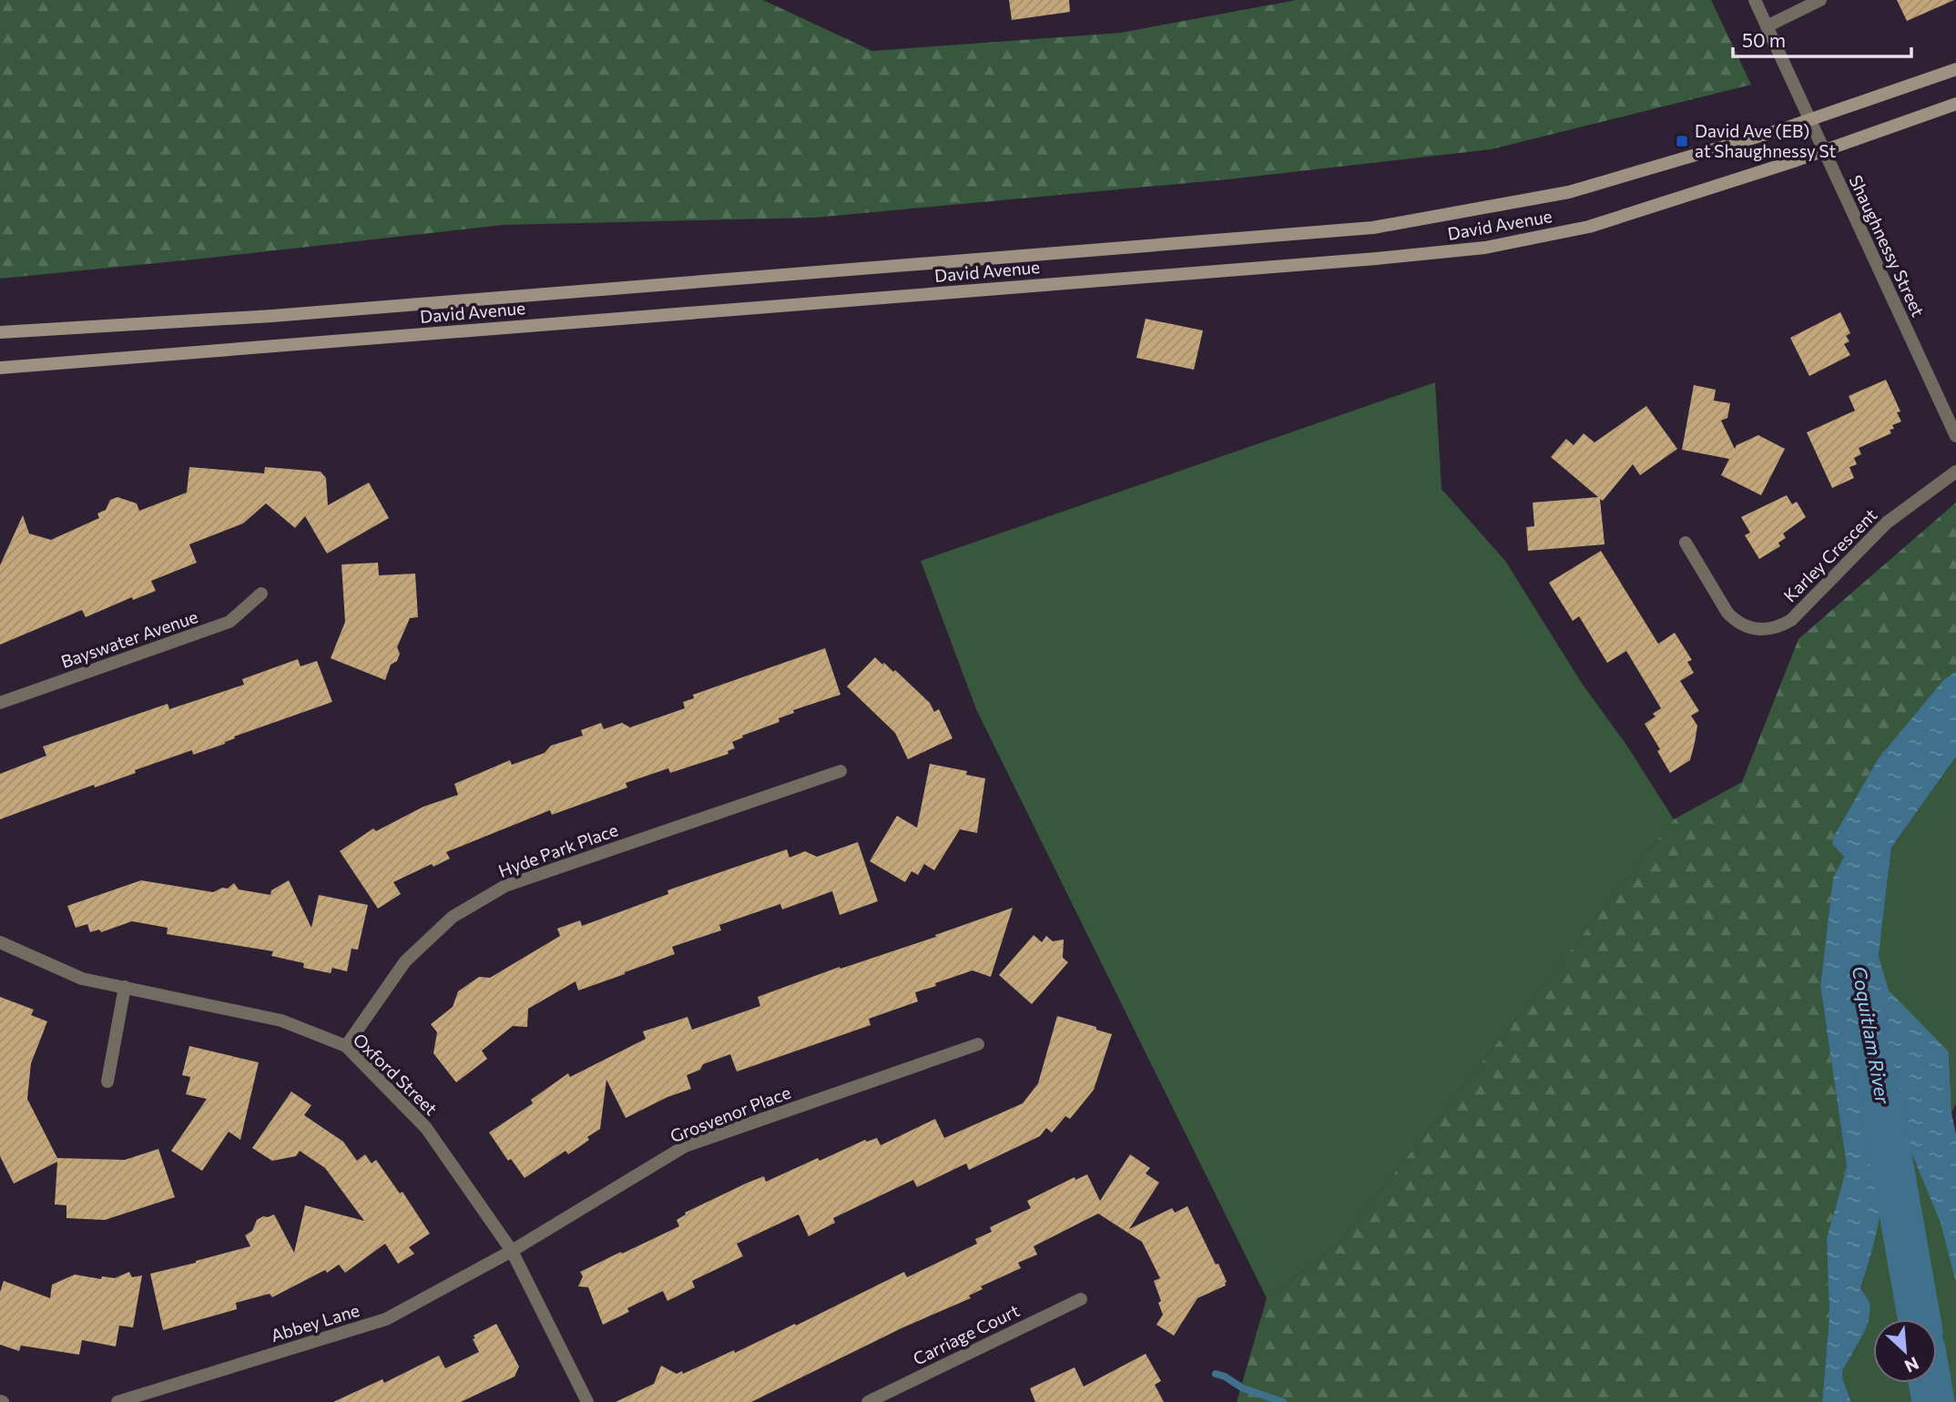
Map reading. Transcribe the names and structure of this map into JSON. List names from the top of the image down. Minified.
{"streets":{"main road":["David Avenue"],"street":["Shaughnessy Street","Karley Crescent","Bayswater Avenue","Hyde Park Place","Oxford Street","Grosvenor Place","Abbey Lane","Carriage Court"]},"crossings":[["David Avenue","Shaughnessy Street"],["Hyde Park Place","Oxford Street"],["Oxford Street","Grosvenor Place"],["Oxford Street","Abbey Lane"],["Grosvenor Place","Abbey Lane"]],"water":["Coquitlam River"],"places":{"transit":["David Ave (EB) at Shaughnessy St"]},"scale_bar":"50 m","north":"bottom right"}
